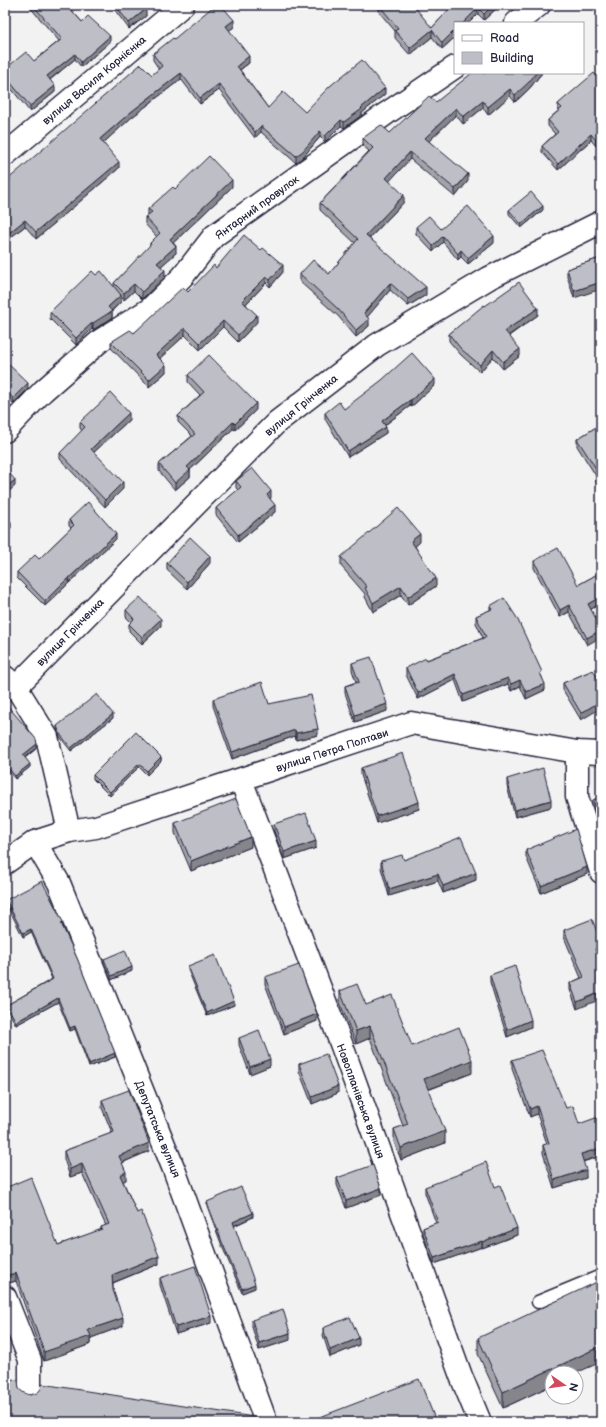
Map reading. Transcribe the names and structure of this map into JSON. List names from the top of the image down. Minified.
{"streets":{"street":["вулиця Василя Корнієнка","Янтарний провулок","вулиця Грінченка","вулиця Петра Полтави","Новопланівська вулиця","Депутатська вулиця"]},"crossings":[["вулиця Петра Полтави","Новопланівська вулиця"],["вулиця Петра Полтави","Депутатська вулиця"]],"legend":["Road","Building"],"north":"right"}
